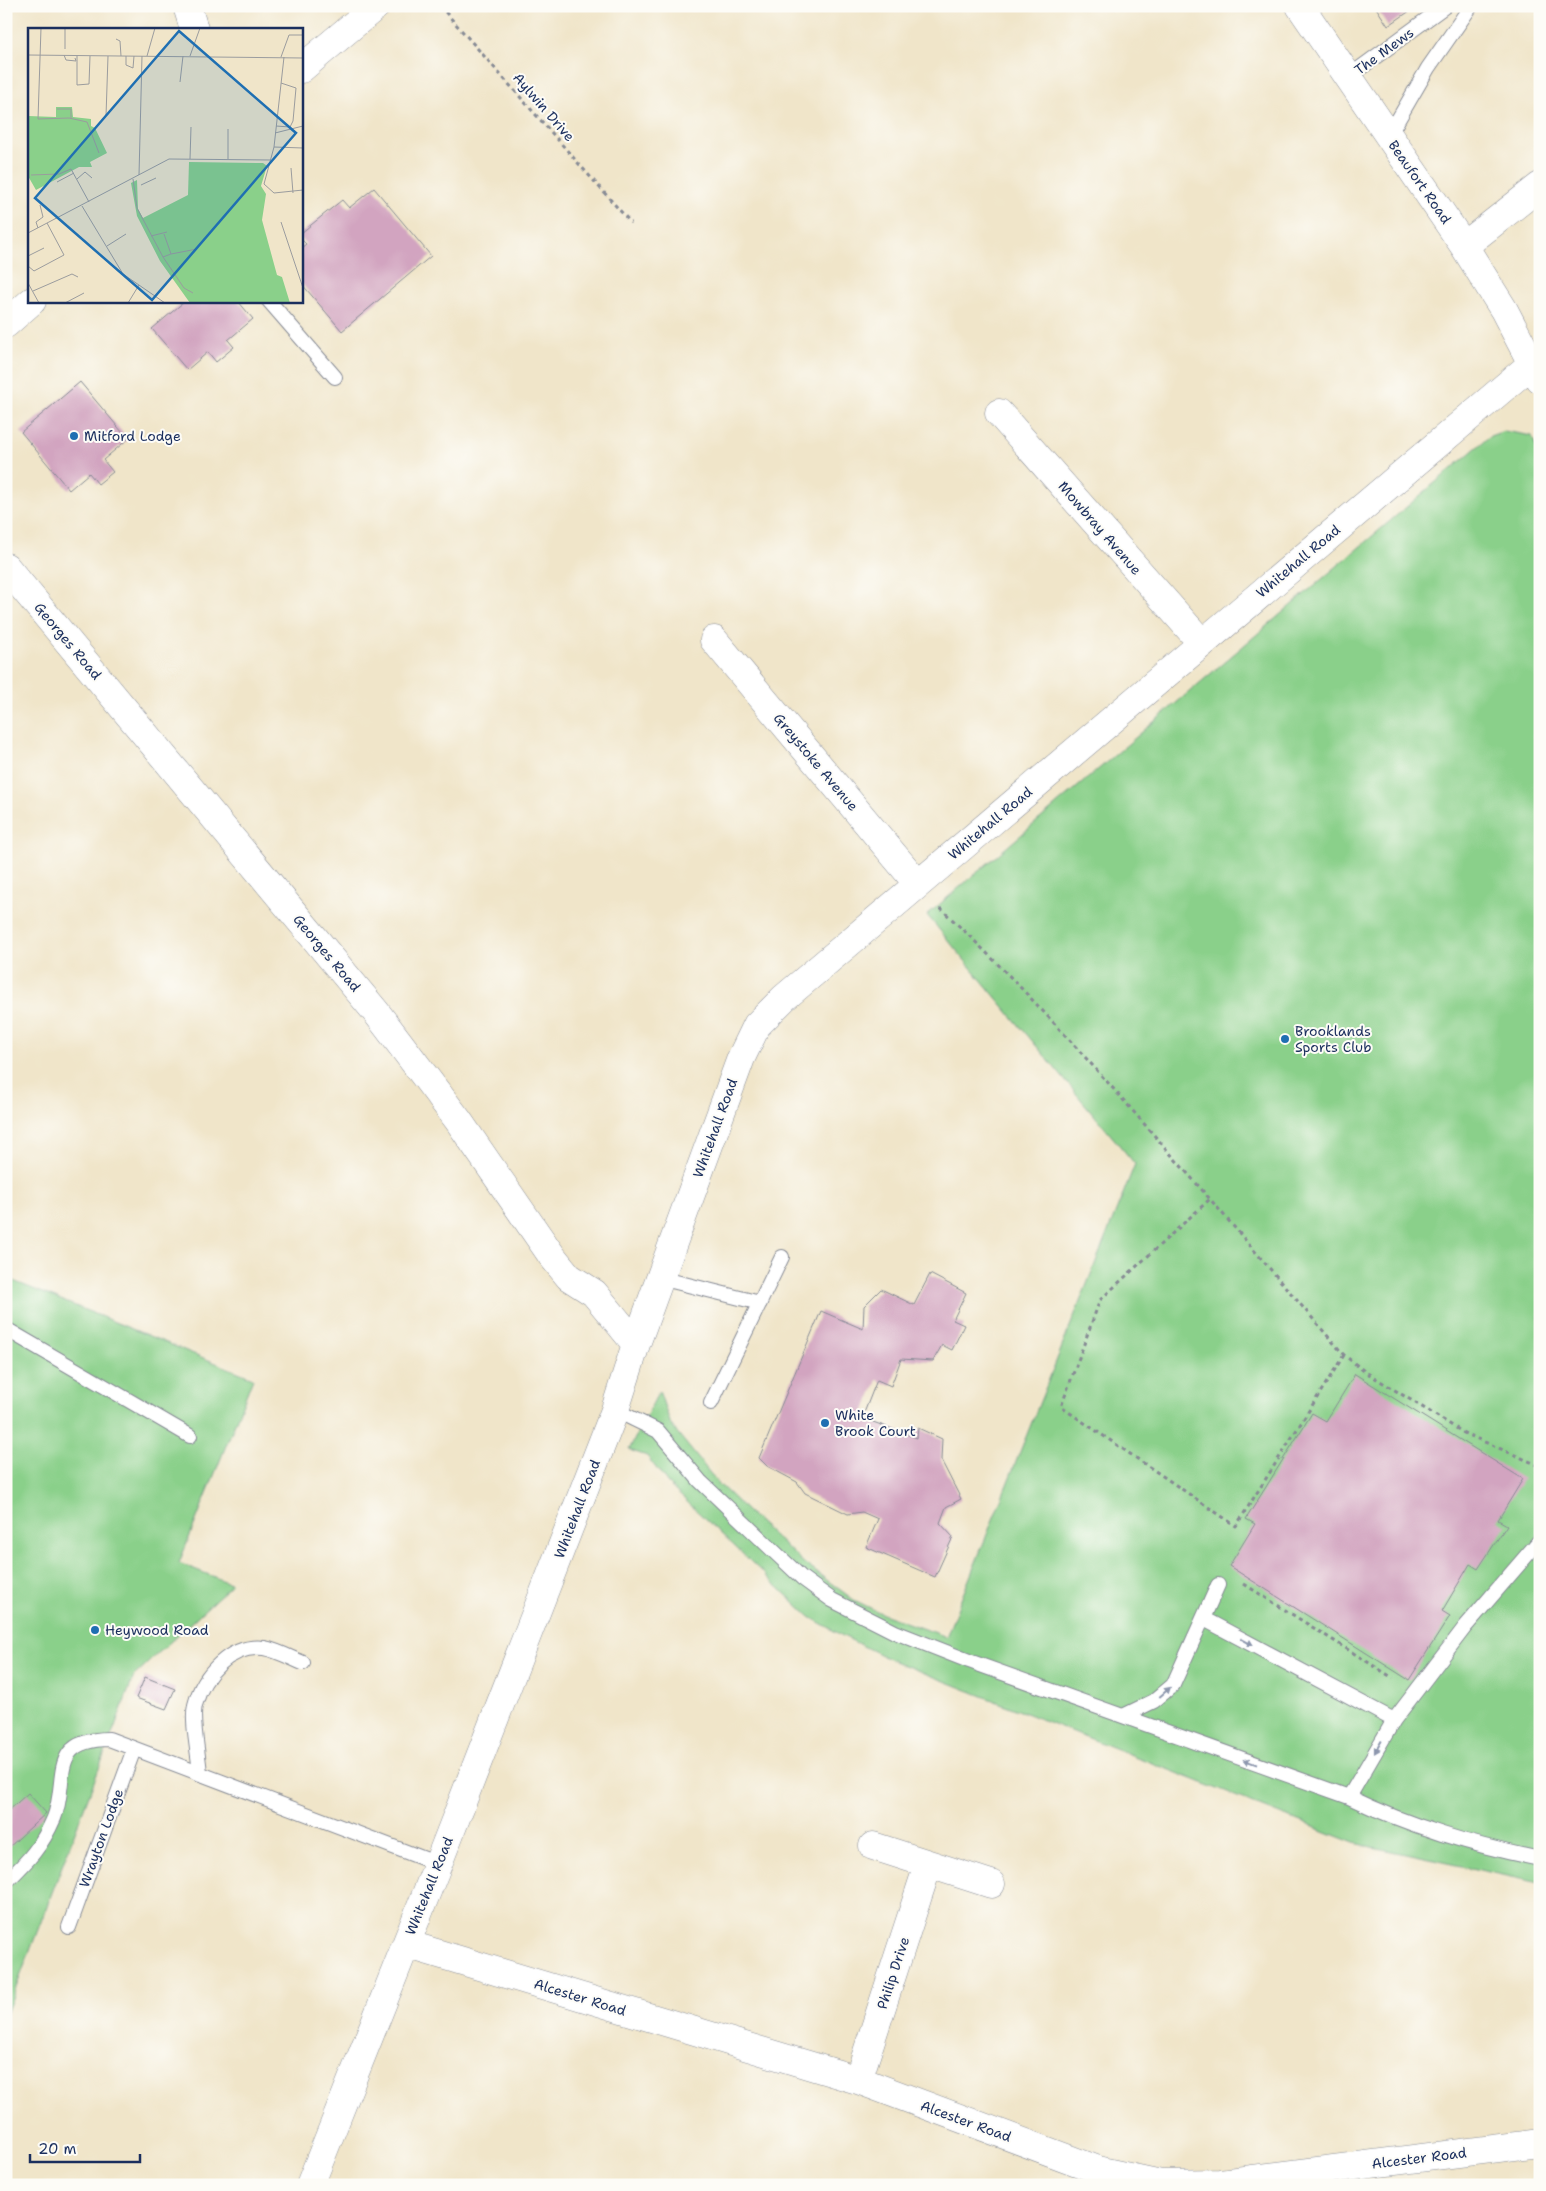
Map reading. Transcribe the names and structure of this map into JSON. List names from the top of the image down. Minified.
{"streets":{"street":["Beaufort Road","Mowbray Avenue","Whitehall Road","Georges Road","Greystoke Avenue","Philip Drive","Alcester Road"],"lane":["The Mews","Wrayton Lodge"],"path":["Aylwin Drive"]},"crossings":[["The Mews","Beaufort Road"],["Beaufort Road","Whitehall Road"],["Mowbray Avenue","Whitehall Road"],["Whitehall Road","Georges Road"],["Whitehall Road","Greystoke Avenue"],["Whitehall Road","Alcester Road"],["Philip Drive","Alcester Road"]],"places":["Mitford Lodge","Brooklands Sports Club","White Brook Court","Heywood Road"],"scale_bar":"20 m"}
